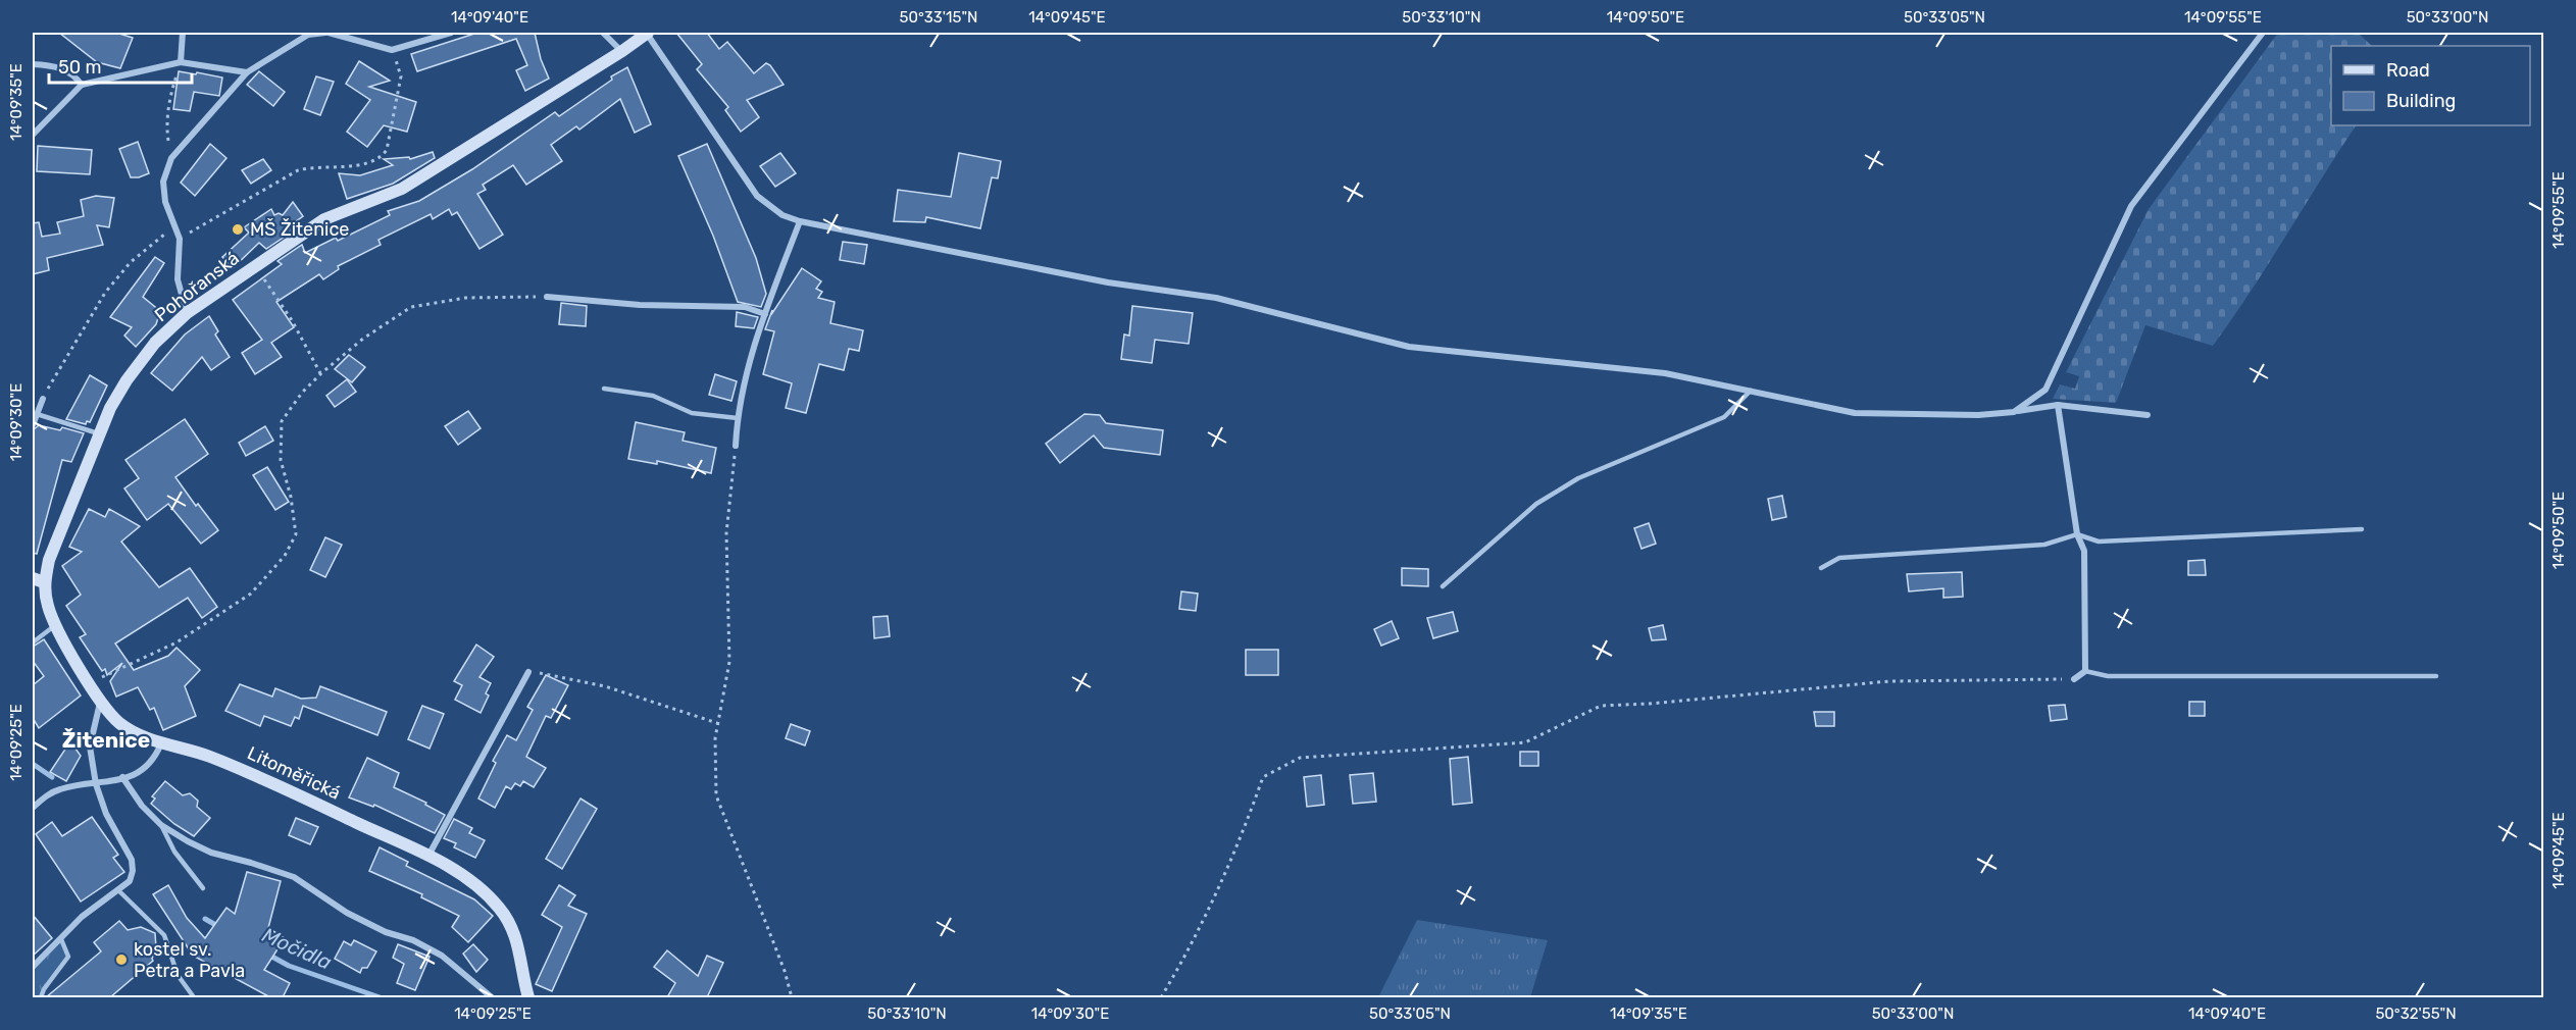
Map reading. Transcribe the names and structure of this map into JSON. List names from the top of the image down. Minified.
{"streets":{"street":["Pohořanská","Litoměřická"]},"crossings":[["Pohořanská","Litoměřická"]],"districts":["Žitenice"],"water":["Močidla"],"places":["MŠ Žitenice","kostel sv. Petra a Pavla"],"legend":["Road","Building"],"scale_bar":"50 m","coordinates":["14°09'40\"E","50°33'15\"N","14°09'45\"E","50°33'10\"N","14°09'50\"E","50°33'05\"N","14°09'55\"E","50°33'00\"N","14°09'35\"E","14°09'30\"E","14°09'25\"E","50°32'55\"N"]}
